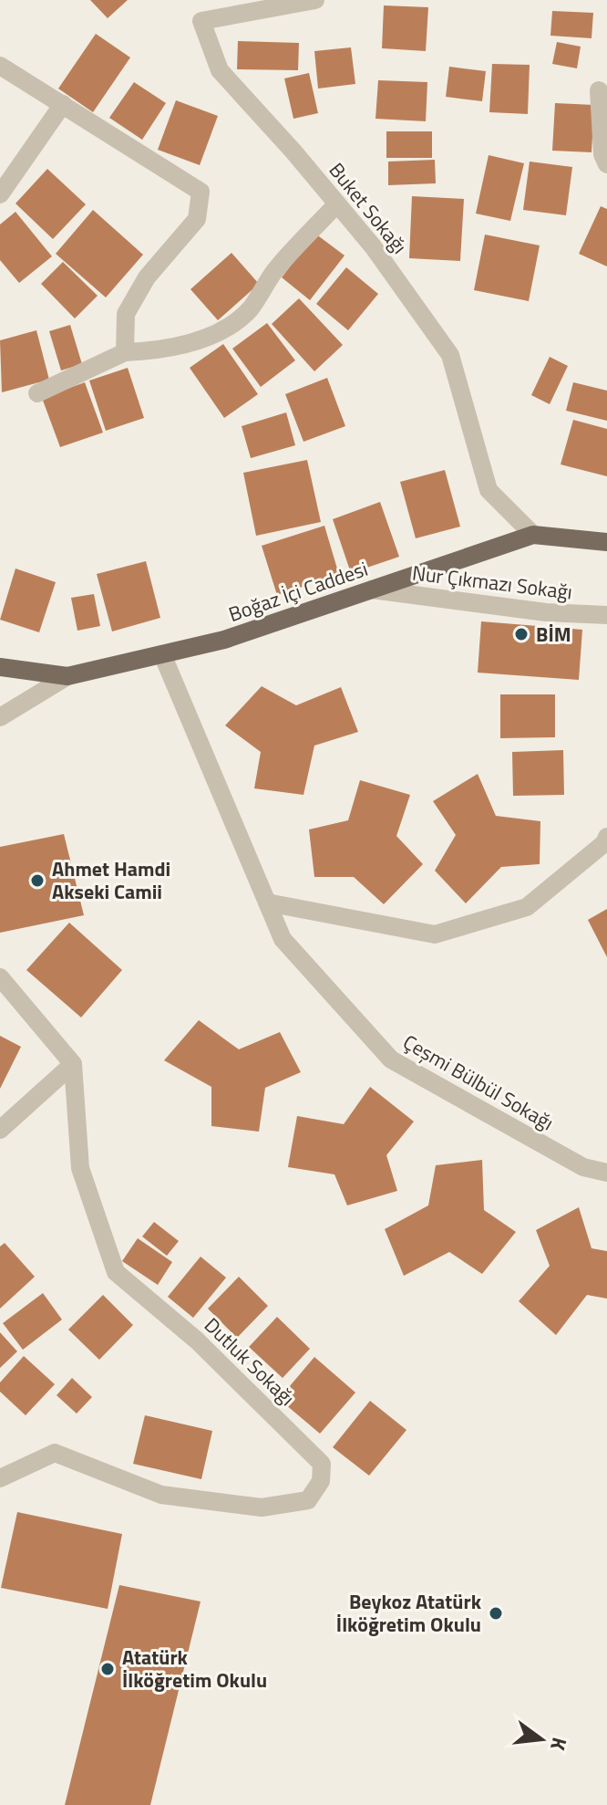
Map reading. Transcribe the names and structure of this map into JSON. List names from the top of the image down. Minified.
{"streets":{"main road":["Boğaz İçi Caddesi"],"street":["Buket Sokağı","Nur Çıkmazı Sokağı","Çeşmi Bülbül Sokağı","Dutluk Sokağı"]},"crossings":[["Buket Sokağı","Boğaz İçi Caddesi"],["Nur Çıkmazı Sokağı","Boğaz İçi Caddesi"],["Boğaz İçi Caddesi","Çeşmi Bülbül Sokağı"]],"places":["BİM","Ahmet Hamdi Akseki Camii","Beykoz Atatürk İlköğretim Okulu","Atatürk İlköğretim Okulu"],"north":"right"}
